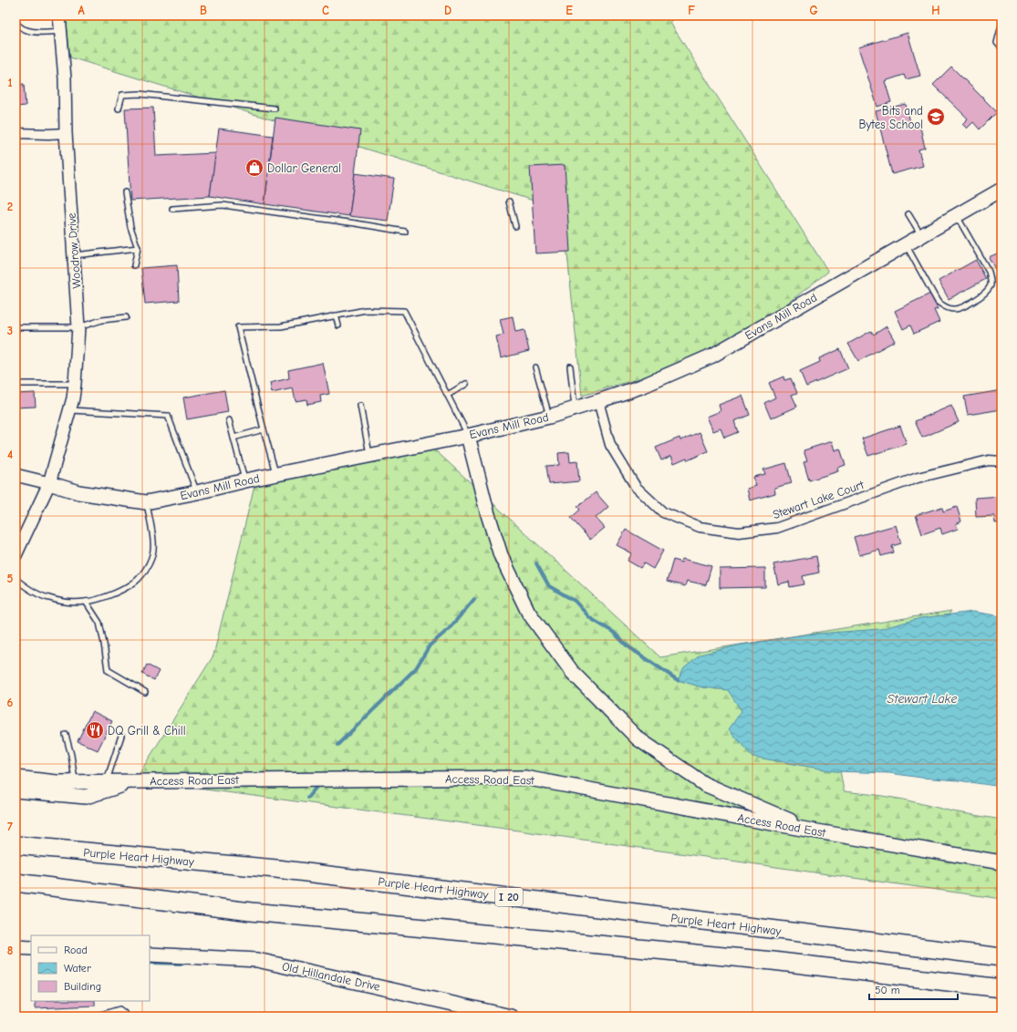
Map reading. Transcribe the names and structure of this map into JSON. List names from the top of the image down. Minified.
{"streets":{"highway":["Purple Heart Highway","I 20"],"main road":["Evans Mill Road","Access Road East","Old Hillandale Drive"],"street":["Woodrow Drive","Stewart Lake Court"]},"crossings":[["Woodrow Drive","Evans Mill Road"],["Evans Mill Road","Stewart Lake Court"]],"water":["Stewart Lake"],"places":{"school or university":["Bits and Bytes School"],"shop":["Dollar General"],"restaurant":["DQ Grill & Chill"]},"legend":["Road","Water","Building"],"scale_bar":"50 m","grid":{"columns":["A","B","C","D","E","F","G","H"],"rows":["1","2","3","4","5","6","7","8"]}}
